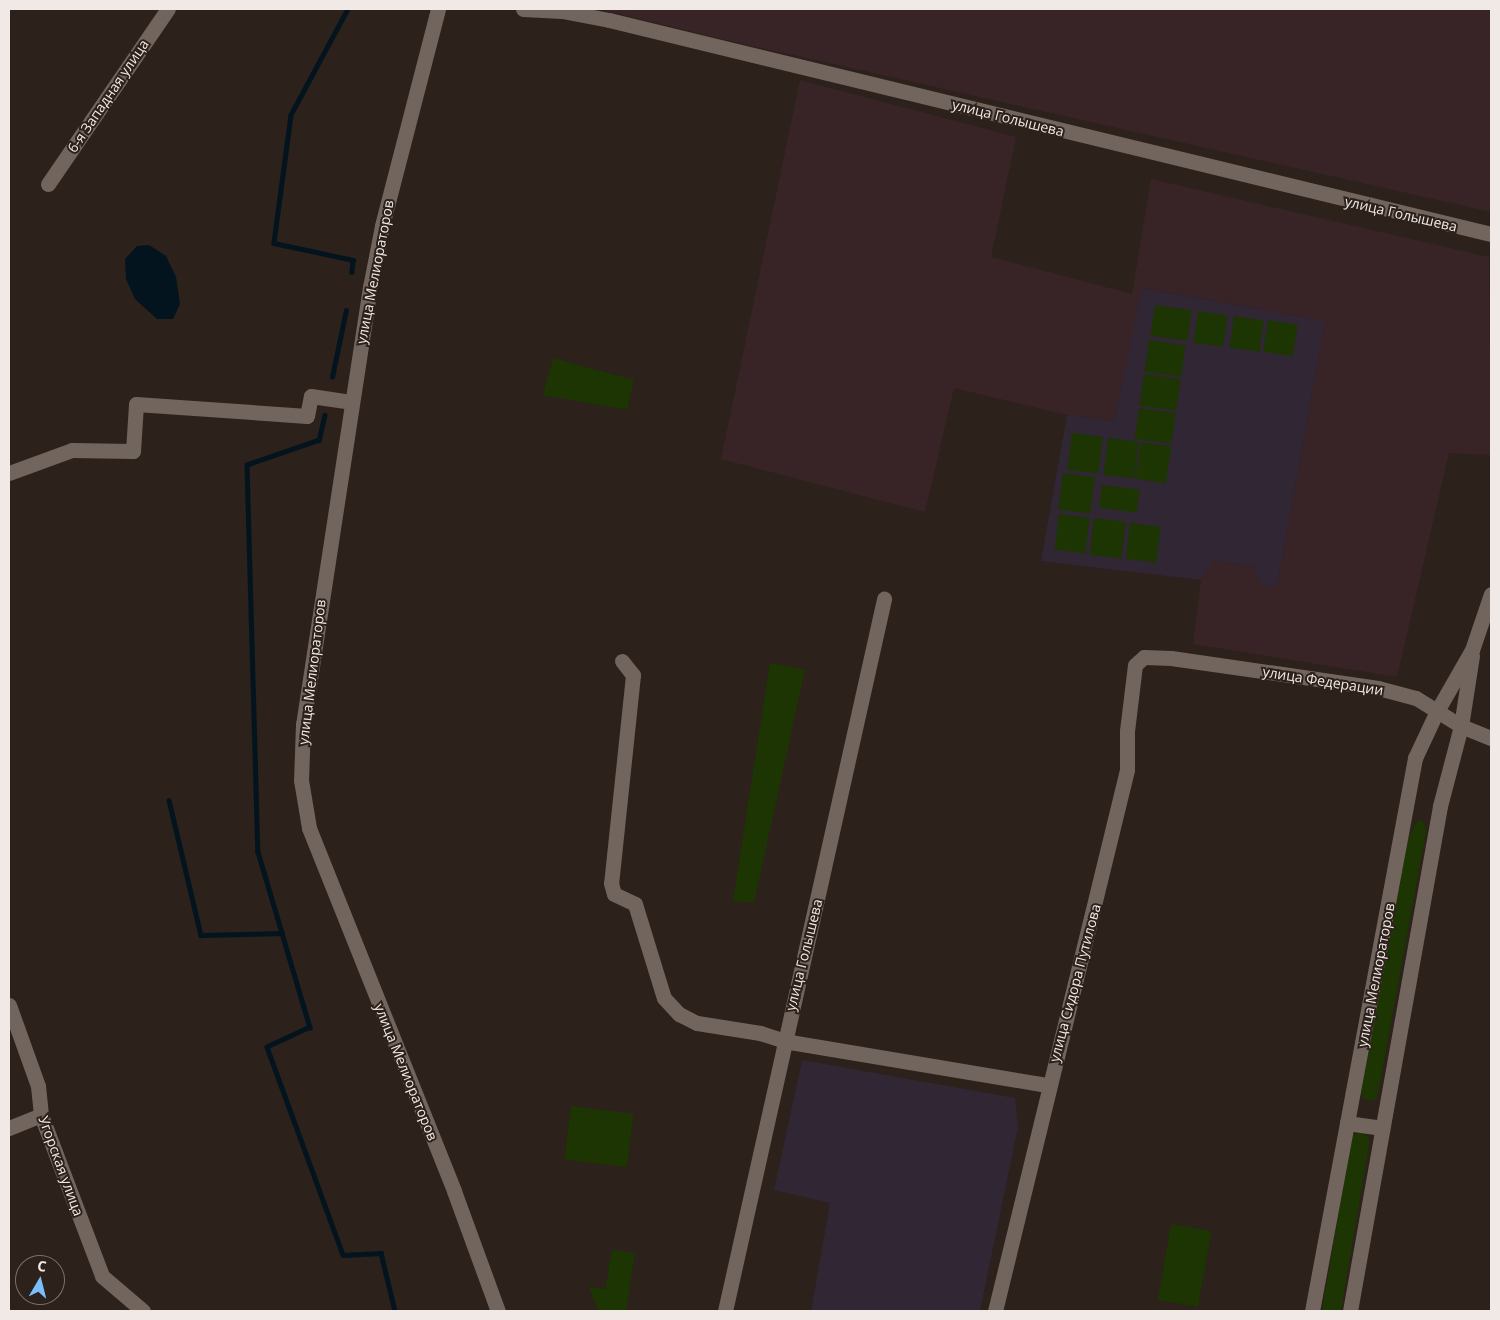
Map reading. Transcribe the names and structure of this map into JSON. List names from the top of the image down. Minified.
{"streets":{"street":["6-я Западная улица","улица Голышева","улица Мелиораторов","улица Федерации","улица Сидора Путилова","Угорская улица"]},"crossings":[["улица Мелиораторов","улица Федерации"],["улица Федерации","улица Сидора Путилова"]],"north":"top"}
